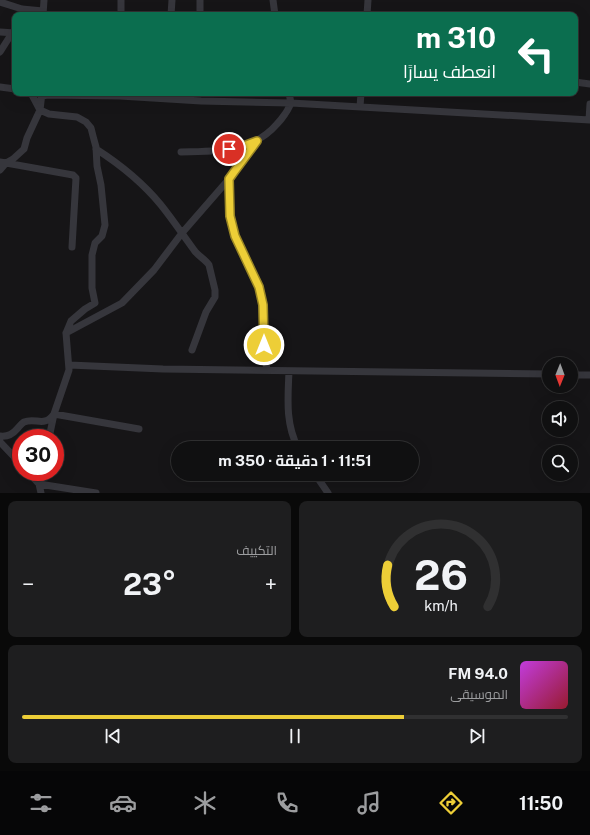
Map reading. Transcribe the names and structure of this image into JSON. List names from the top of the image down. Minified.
{"north":"bottom","page":{"turn":["310 m","انعطف يسارًا"],"limit":"30","trip":"11:51 · 1 دقيقة · 350 m","tile":"التكييف","heat":["−","23°","+"],"song":["94.0 FM","الموسيقى"],"tabs":"11:50","gauge":["26","km/h"]}}
